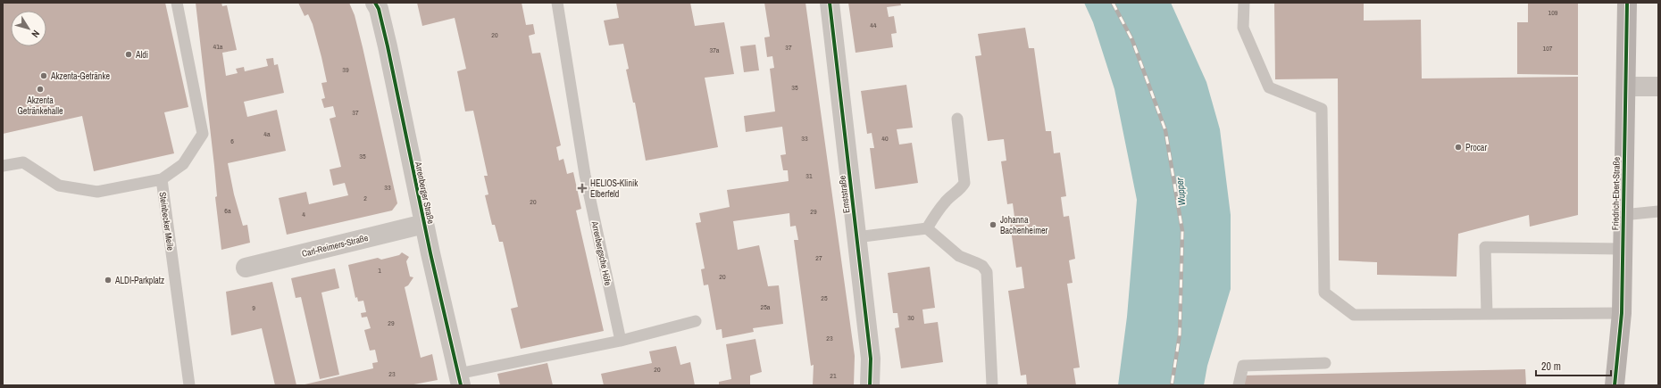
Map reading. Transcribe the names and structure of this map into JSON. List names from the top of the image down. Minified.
{"streets":{"main road":["Friedrich-Ebert-Straße"],"street":["Arrenberger Straße","Ernststraße","Carl-Reimers-Straße"],"lane":["Steinbecker Meile","Arrenbergsche Höfe"]},"crossings":[["Arrenberger Straße","Carl-Reimers-Straße"]],"water":["Wupper"],"places":{"other":["Aldi","Akzenta-Getränke","Akzenta Getränkehalle","Procar","Johanna Bachenheimer","ALDI-Parkplatz"],"health":["HELIOS-Klinik Elberfeld"]},"house_numbers":["109","44","20","41a","37","107","37a","39","35","37","4a","33","40","6","35","31","33","2","20","6a","29","4","27","1","20","25","25a","9","30","29","23","20","23","21"],"scale_bar":"20 m","north":"bottom right"}
